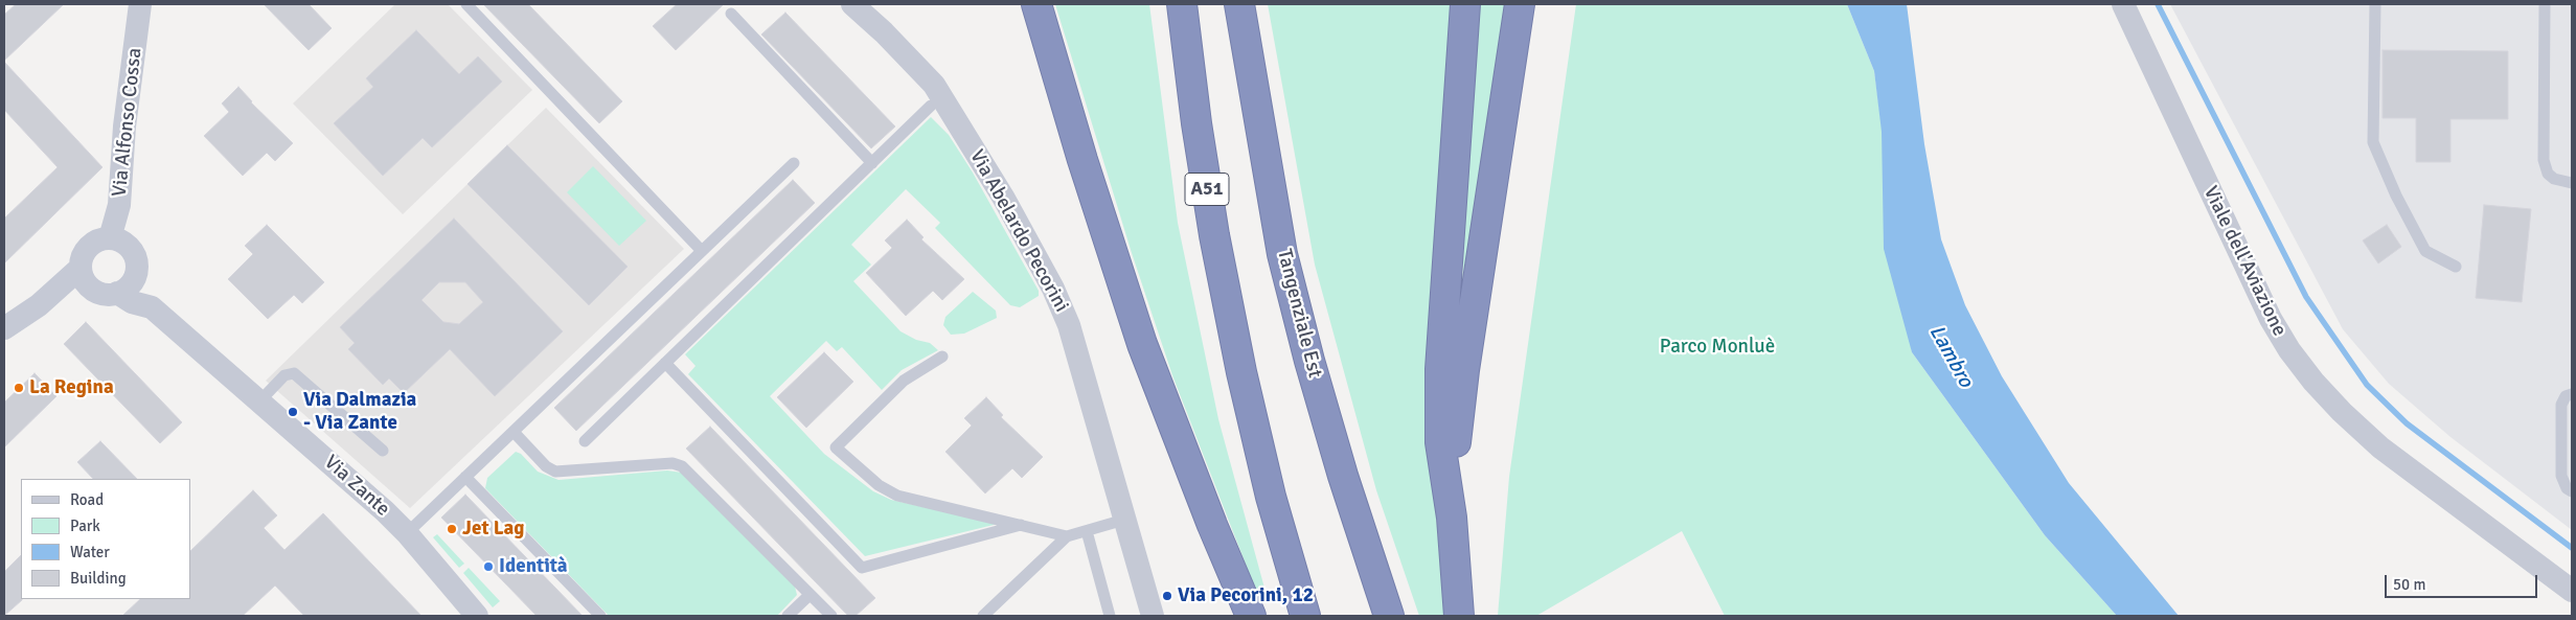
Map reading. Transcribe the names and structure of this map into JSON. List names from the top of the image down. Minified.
{"streets":{"highway":["A51","Tangenziale Est"],"street":["Via Alfonso Cossa","Via Abelardo Pecorini","Viale dell'Aviazione","Via Zante"]},"crossings":[["Via Alfonso Cossa","Via Zante"]],"water":["Lambro"],"parks":["Parco Monluè"],"places":["La Regina","Via Dalmazia - Via Zante","Jet Lag","Identità","Via Pecorini, 12"],"legend":["Road","Park","Water","Building"],"scale_bar":"50 m"}
